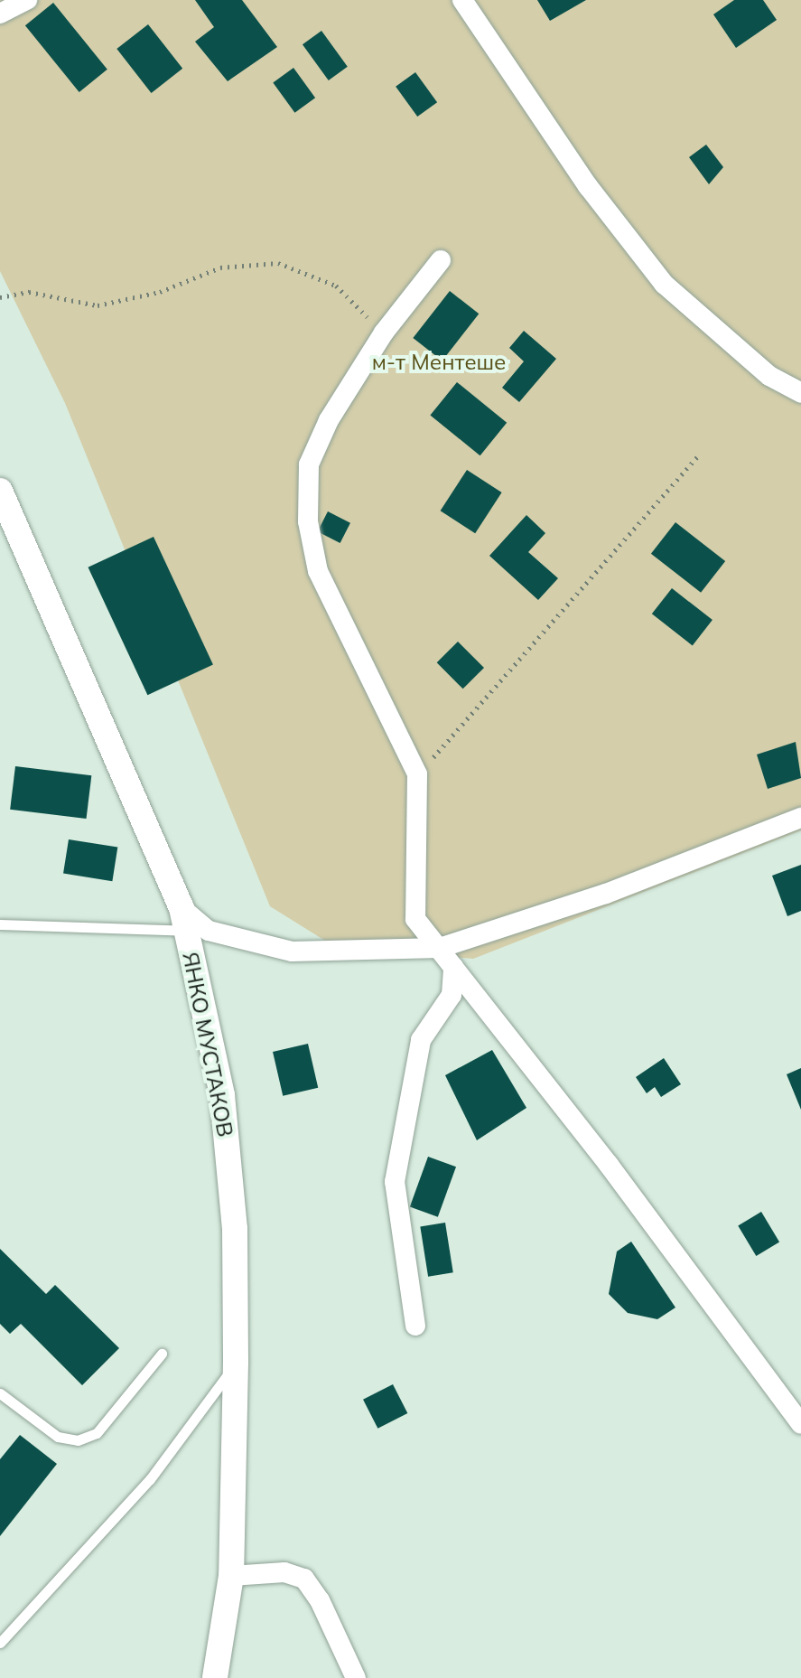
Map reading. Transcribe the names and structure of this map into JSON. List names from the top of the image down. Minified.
{"streets":{"street":["ЯНКО МУСТАКОВ"]},"parks":["м-т Ментeше"]}
